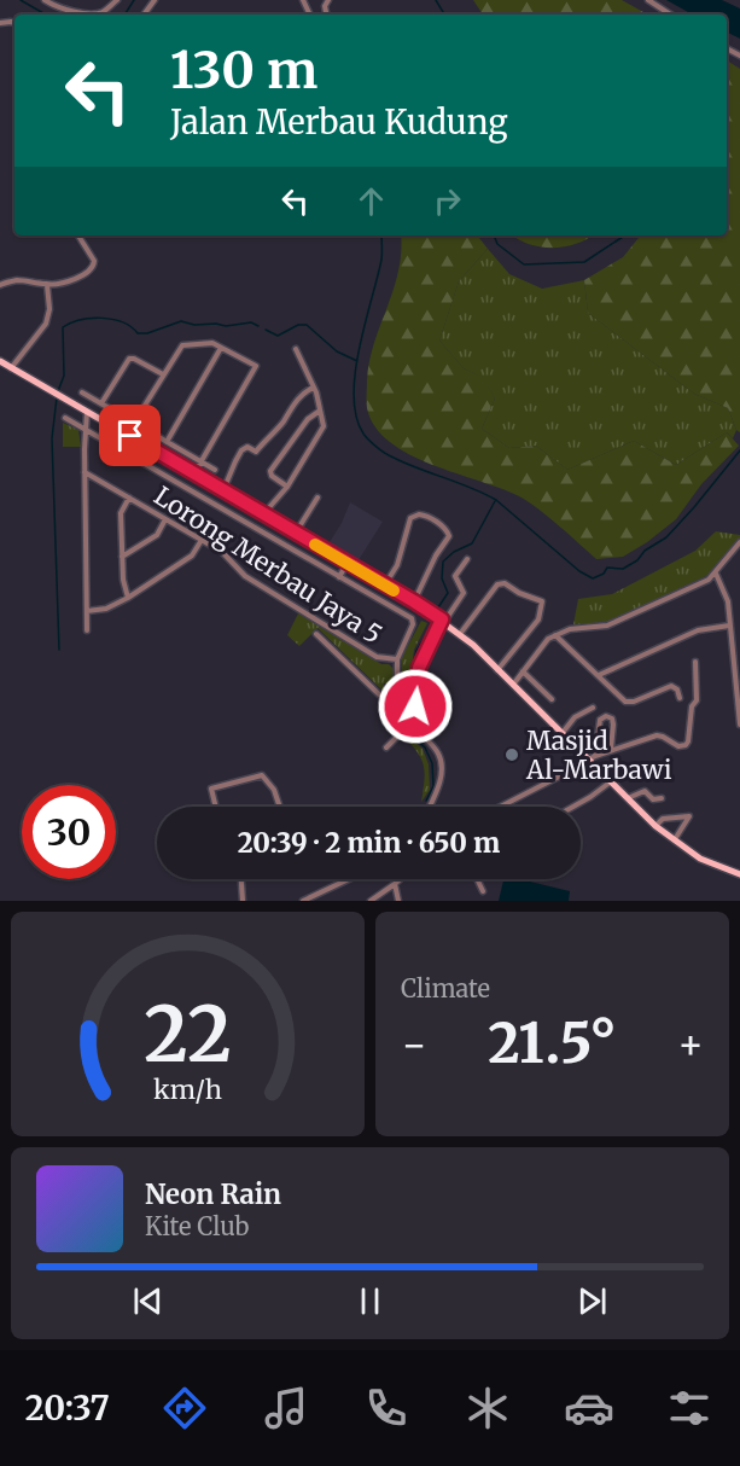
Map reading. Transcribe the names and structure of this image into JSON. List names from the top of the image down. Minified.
{"streets":{"street":["Lorong Merbau Jaya 5"]},"places":["Masjid Al-Marbawi"],"page":{"turn":["130 m","Jalan Merbau Kudung"],"limit":"30","trip":"20:39 · 2 min · 650 m","tile":"Climate","heat":["−","21.5°","+"],"song":["Neon Rain","Kite Club"],"tabs":"20:37","gauge":["22","km/h"]}}
